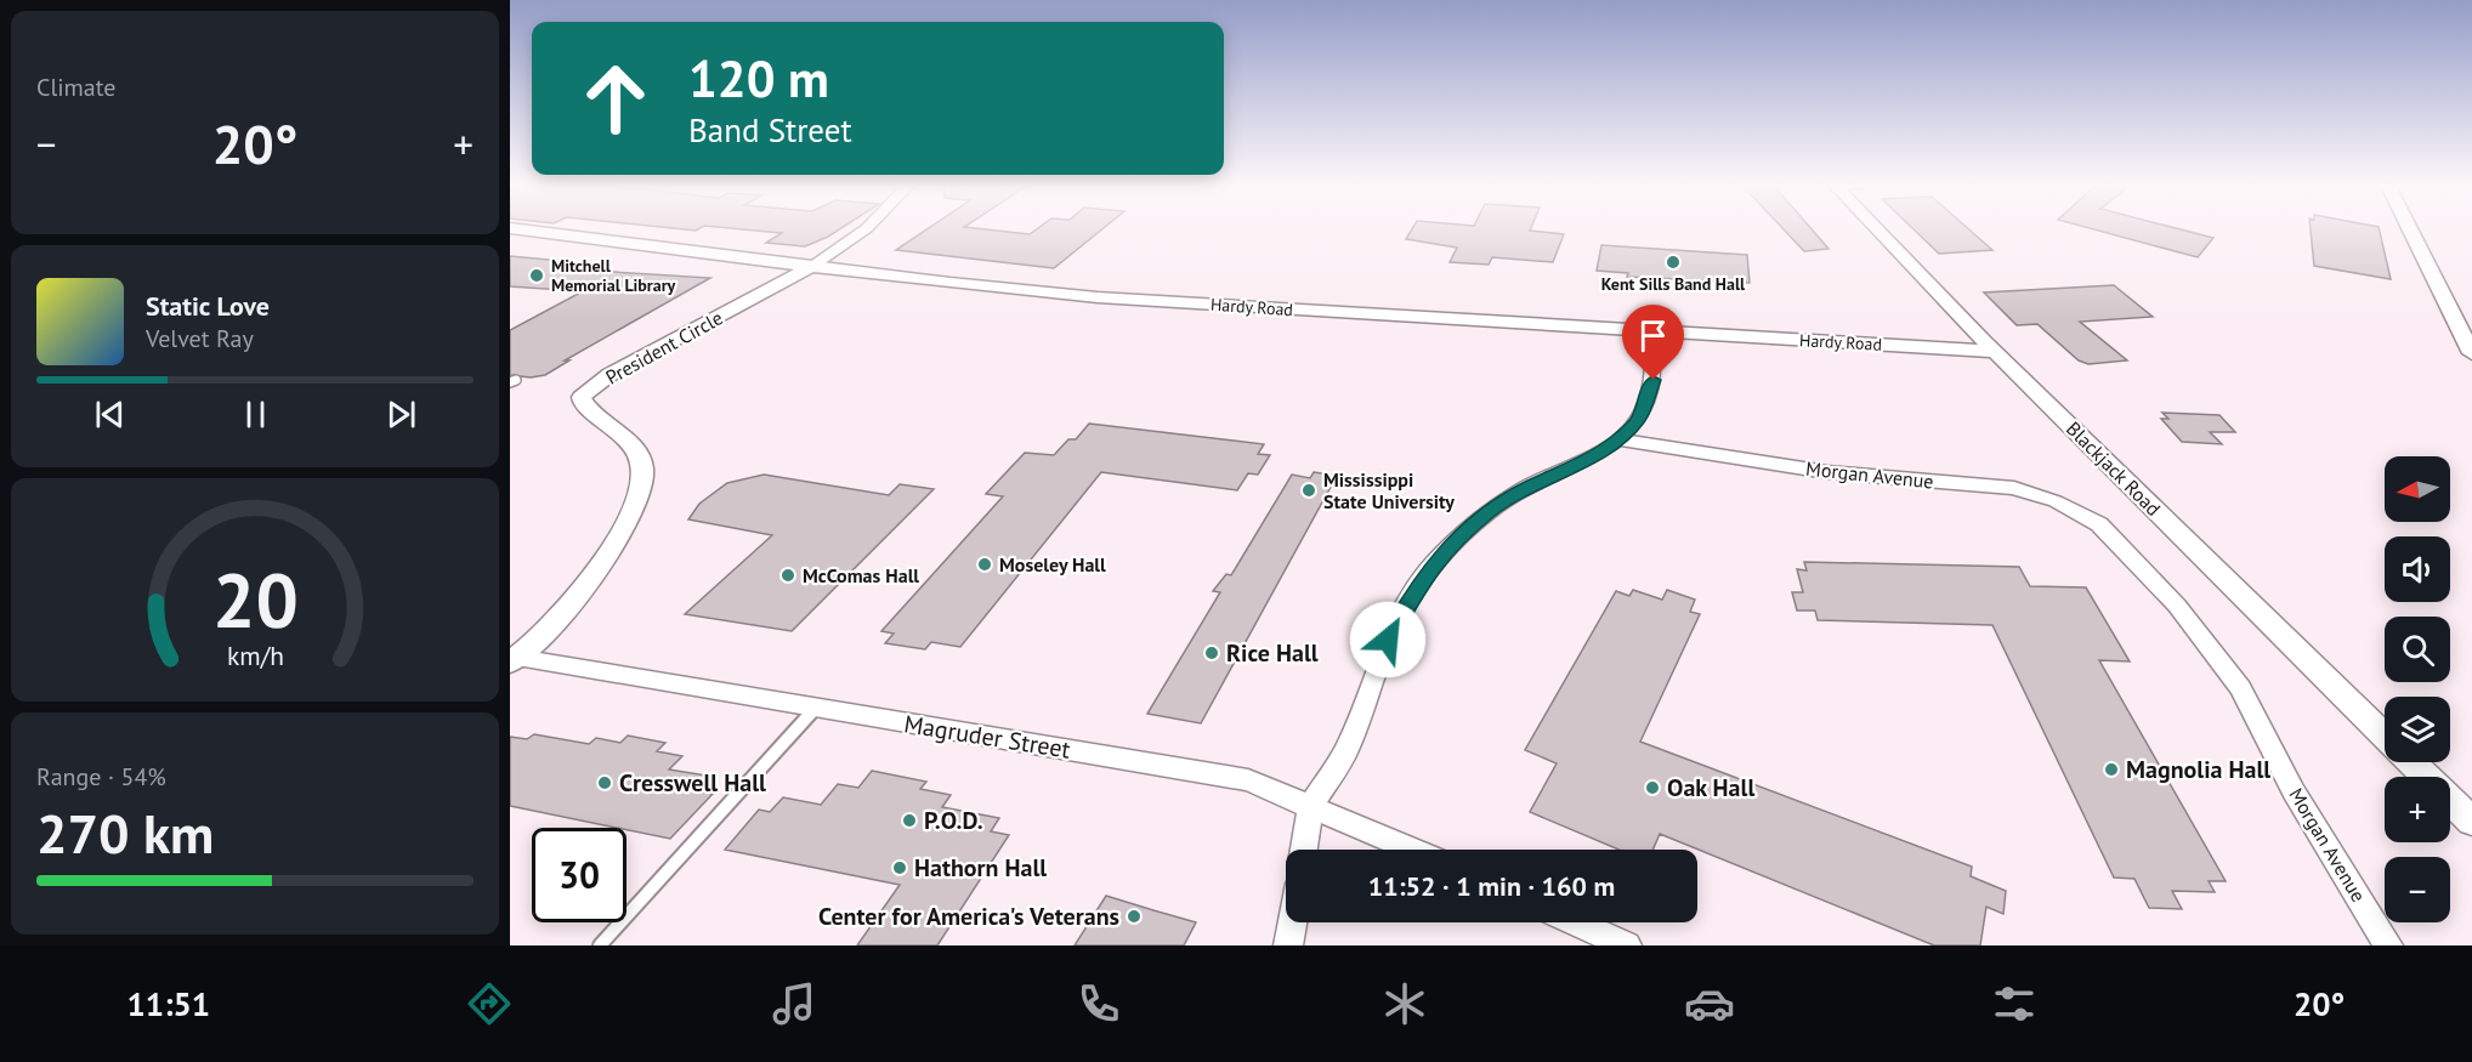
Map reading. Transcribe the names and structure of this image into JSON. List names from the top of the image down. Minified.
{"streets":{"street":["Hardy Road","President Circle","Blackjack Road","Morgan Avenue","Magruder Street"]},"crossings":[["Hardy Road","President Circle"],["Hardy Road","Blackjack Road"],["President Circle","Magruder Street"]],"places":["Kent Sills Band Hall","Mitchell Memorial Library","Mississippi State University","Moseley Hall","McComas Hall","Rice Hall","Magnolia Hall","Cresswell Hall","Oak Hall","P.O.D.","Hathorn Hall","Center for America's Veterans"],"north":"left","page":{"tile":["Climate",["Range · 54%","270 km"]],"turn":["120 m","Band Street"],"heat":["−","20°","+"],"song":["Static Love","Velvet Ray"],"map_buttons":["+","−"],"limit":"30","trip":"11:52 · 1 min · 160 m","tabs":["11:51","20°"],"gauge":["20","km/h"]}}
